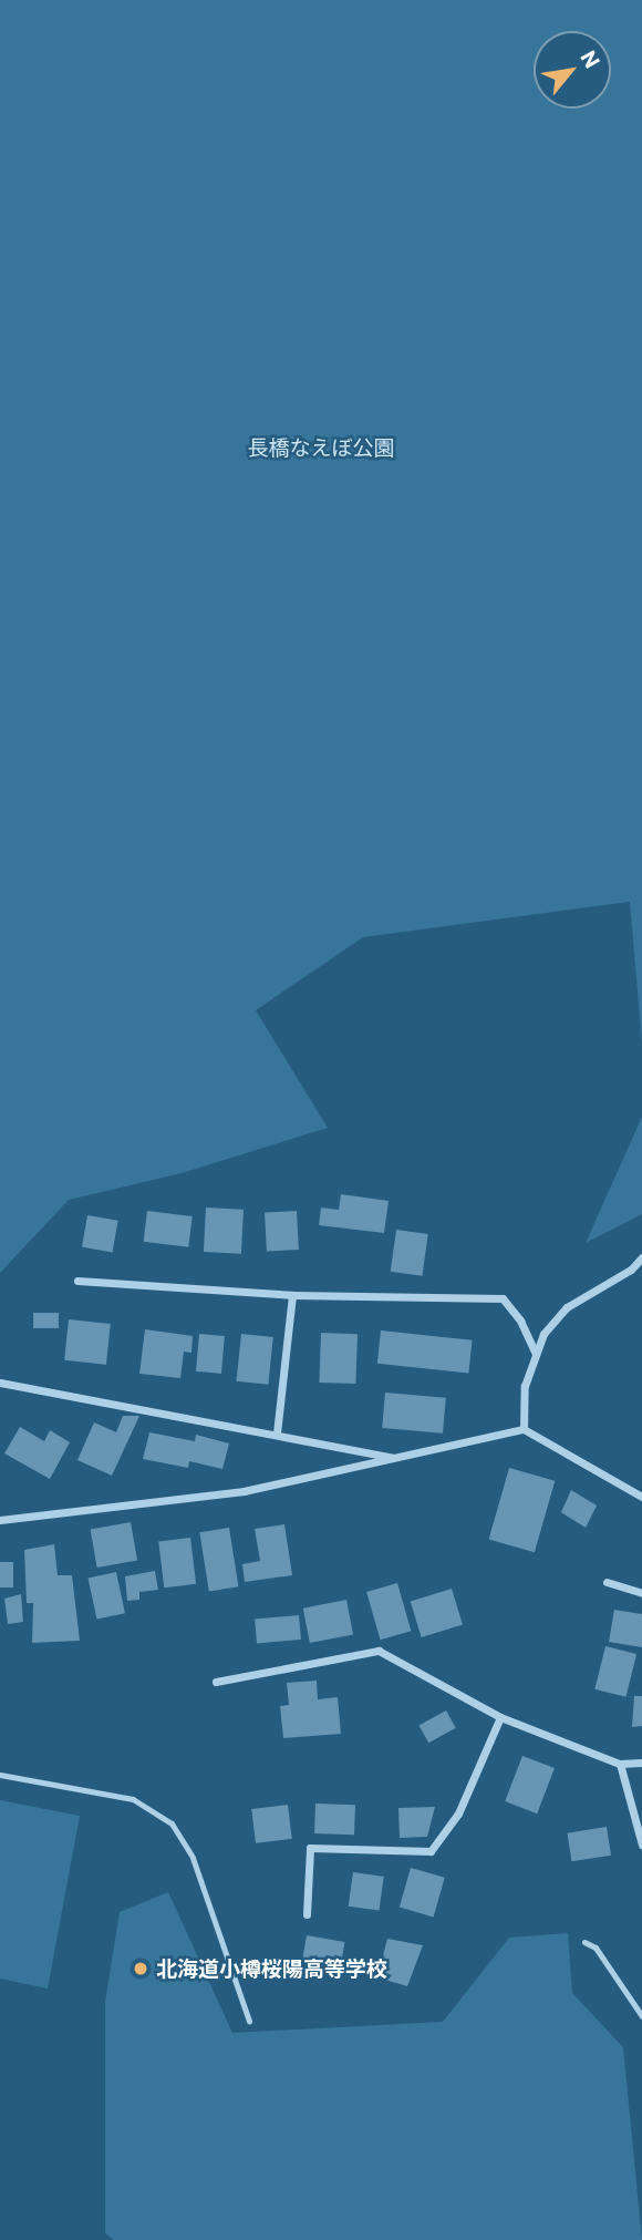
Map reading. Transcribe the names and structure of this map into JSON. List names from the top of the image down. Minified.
{"parks":["長橋なえぼ公園"],"places":["北海道小樽桜陽高等学校"],"north":"top right"}
